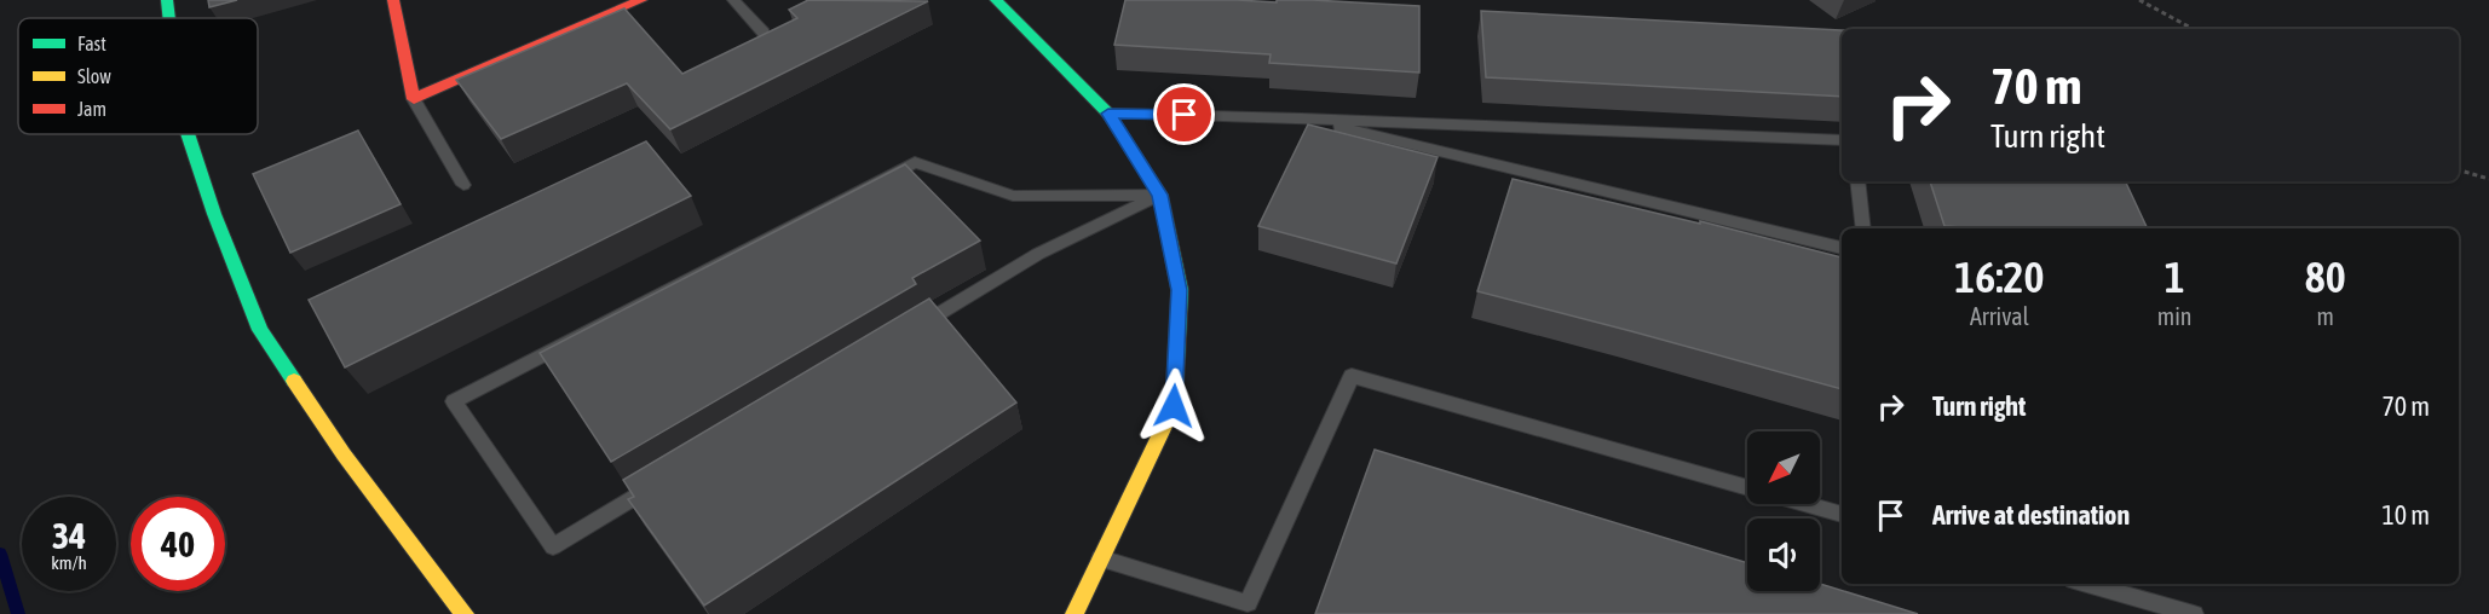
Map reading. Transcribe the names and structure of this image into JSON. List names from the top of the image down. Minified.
{"legend":["Fast","Slow","Jam"],"north":"bottom left","page":{"turn":["70 m","Turn right"],"eta":["16:20","Arrival","1","min","80","m"],"list":[{"name":"Turn right","value":"70 m"},{"name":"Arrive at destination","value":"10 m"}],"speed":"34 km/h","limit":"40"}}
